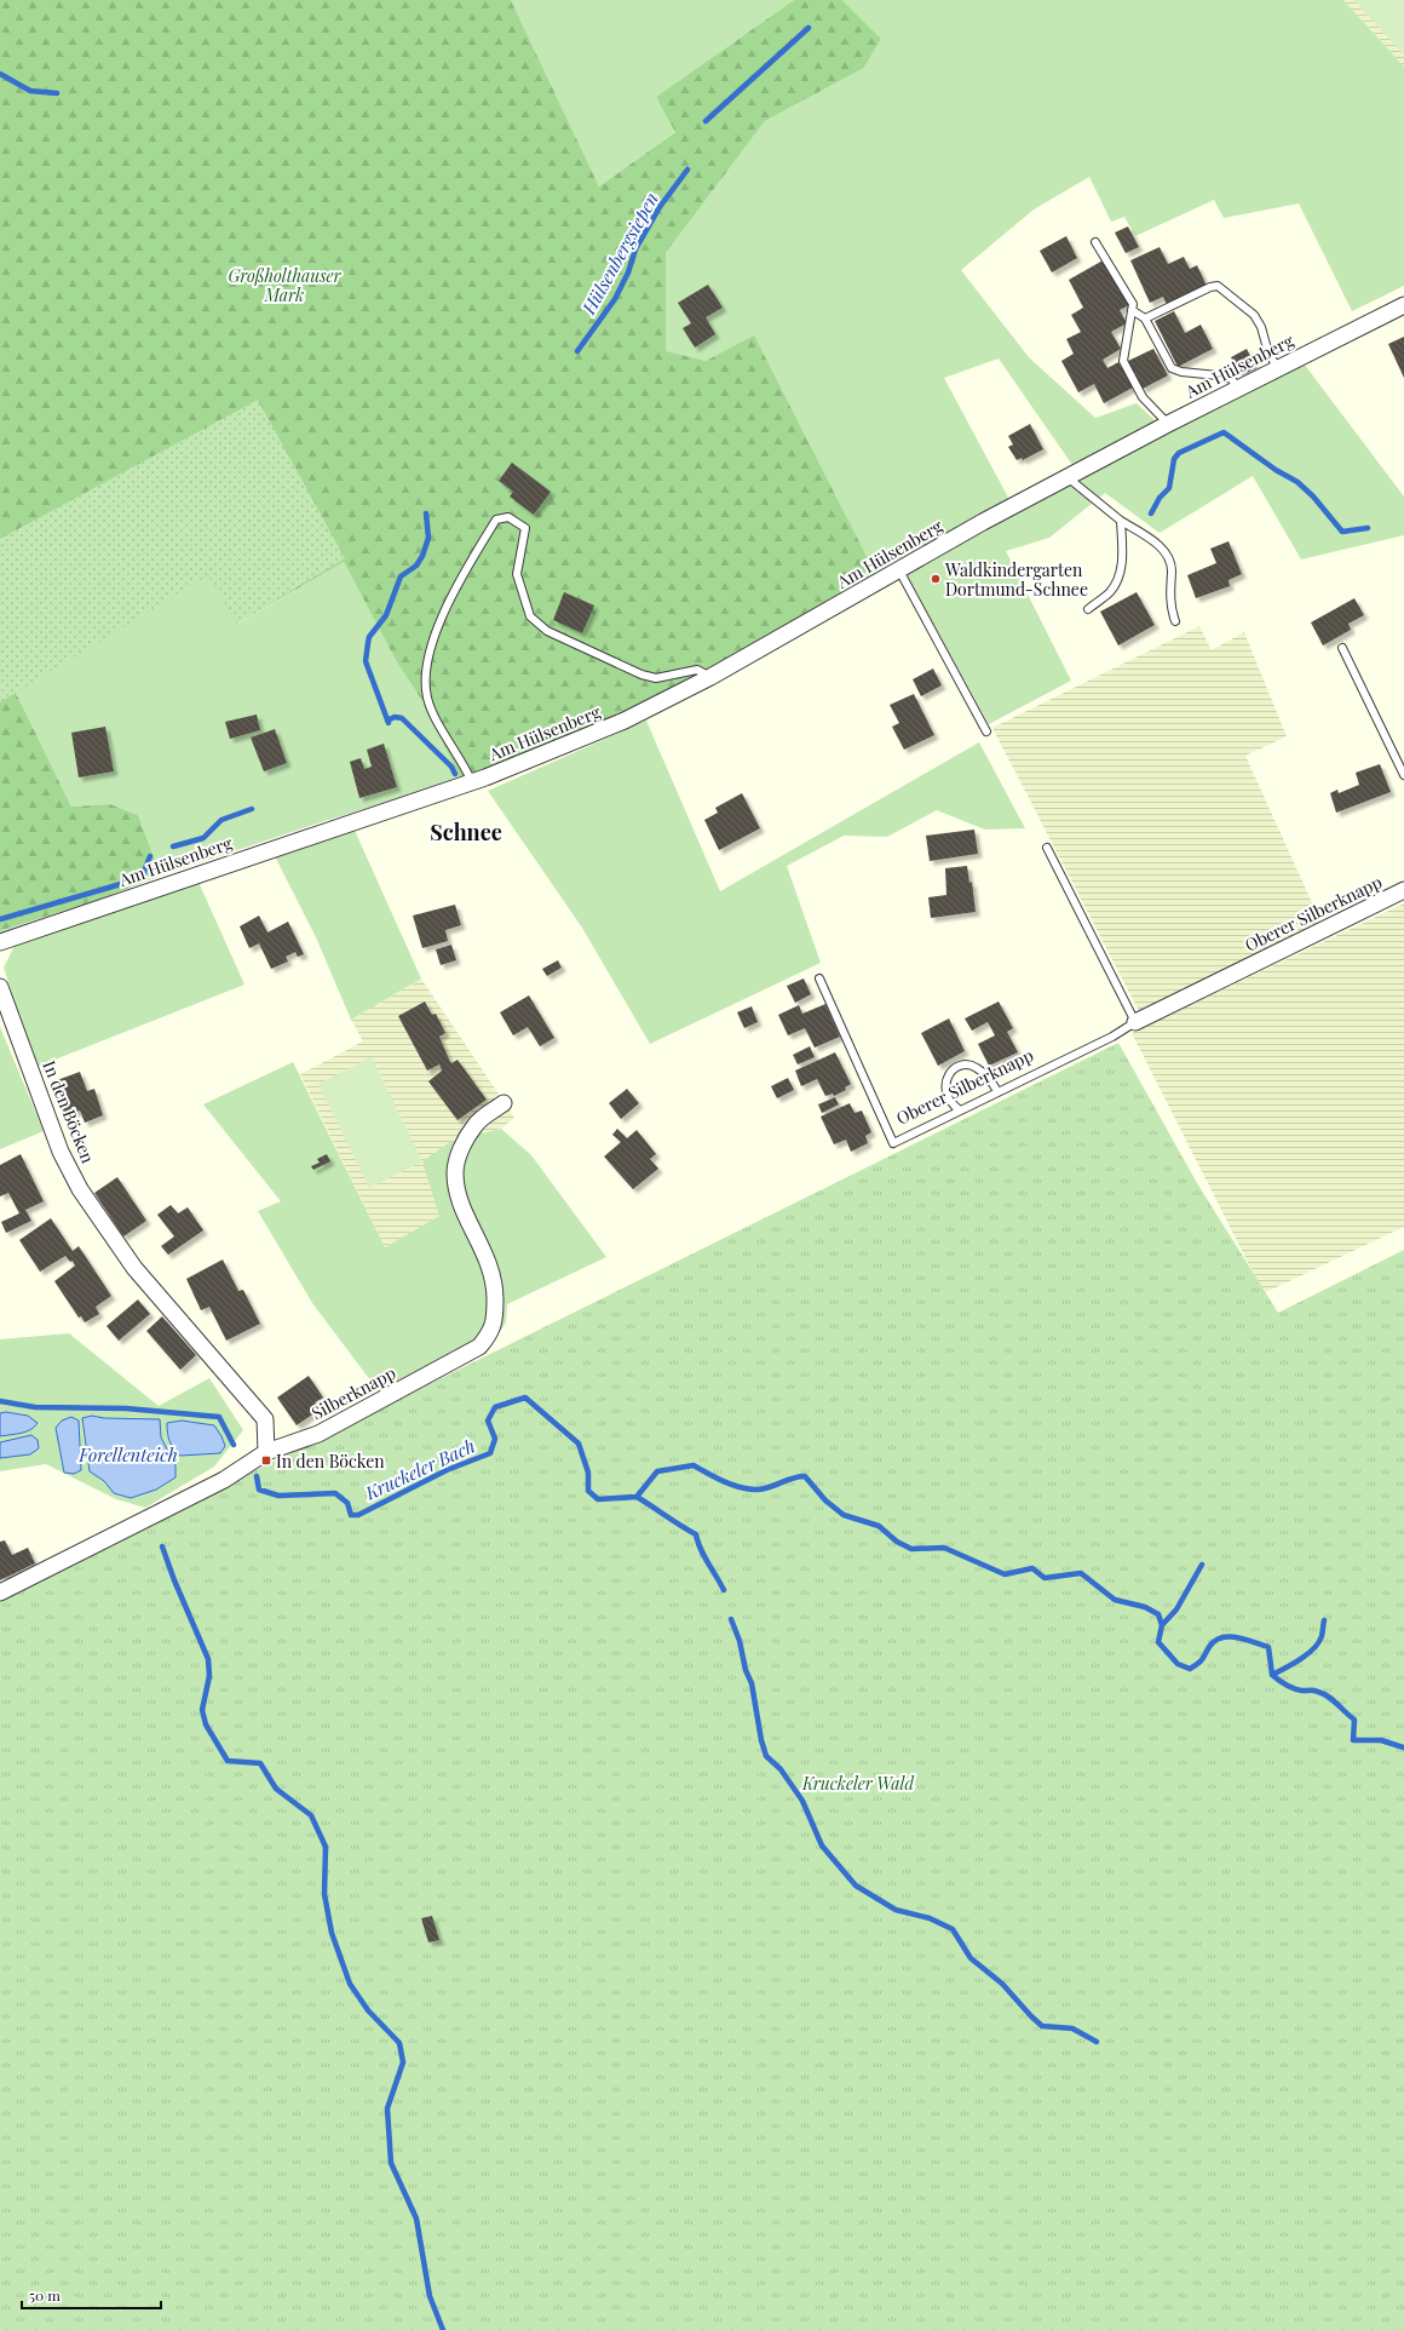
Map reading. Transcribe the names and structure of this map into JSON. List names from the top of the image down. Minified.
{"streets":{"street":["Am Hülsenberg","Oberer Silberknapp","In den Böcken","Silberknapp"]},"crossings":[["In den Böcken","Silberknapp"]],"districts":["Schnee"],"water":["Hülsenbergsiepen","Forellenteich","Kruckeler Bach"],"parks":["Großholthauser Mark","Kruckeler Wald"],"places":{"other":["Waldkindergarten Dortmund-Schnee"],"transit":["In den Böcken"]},"scale_bar":"50 m"}
